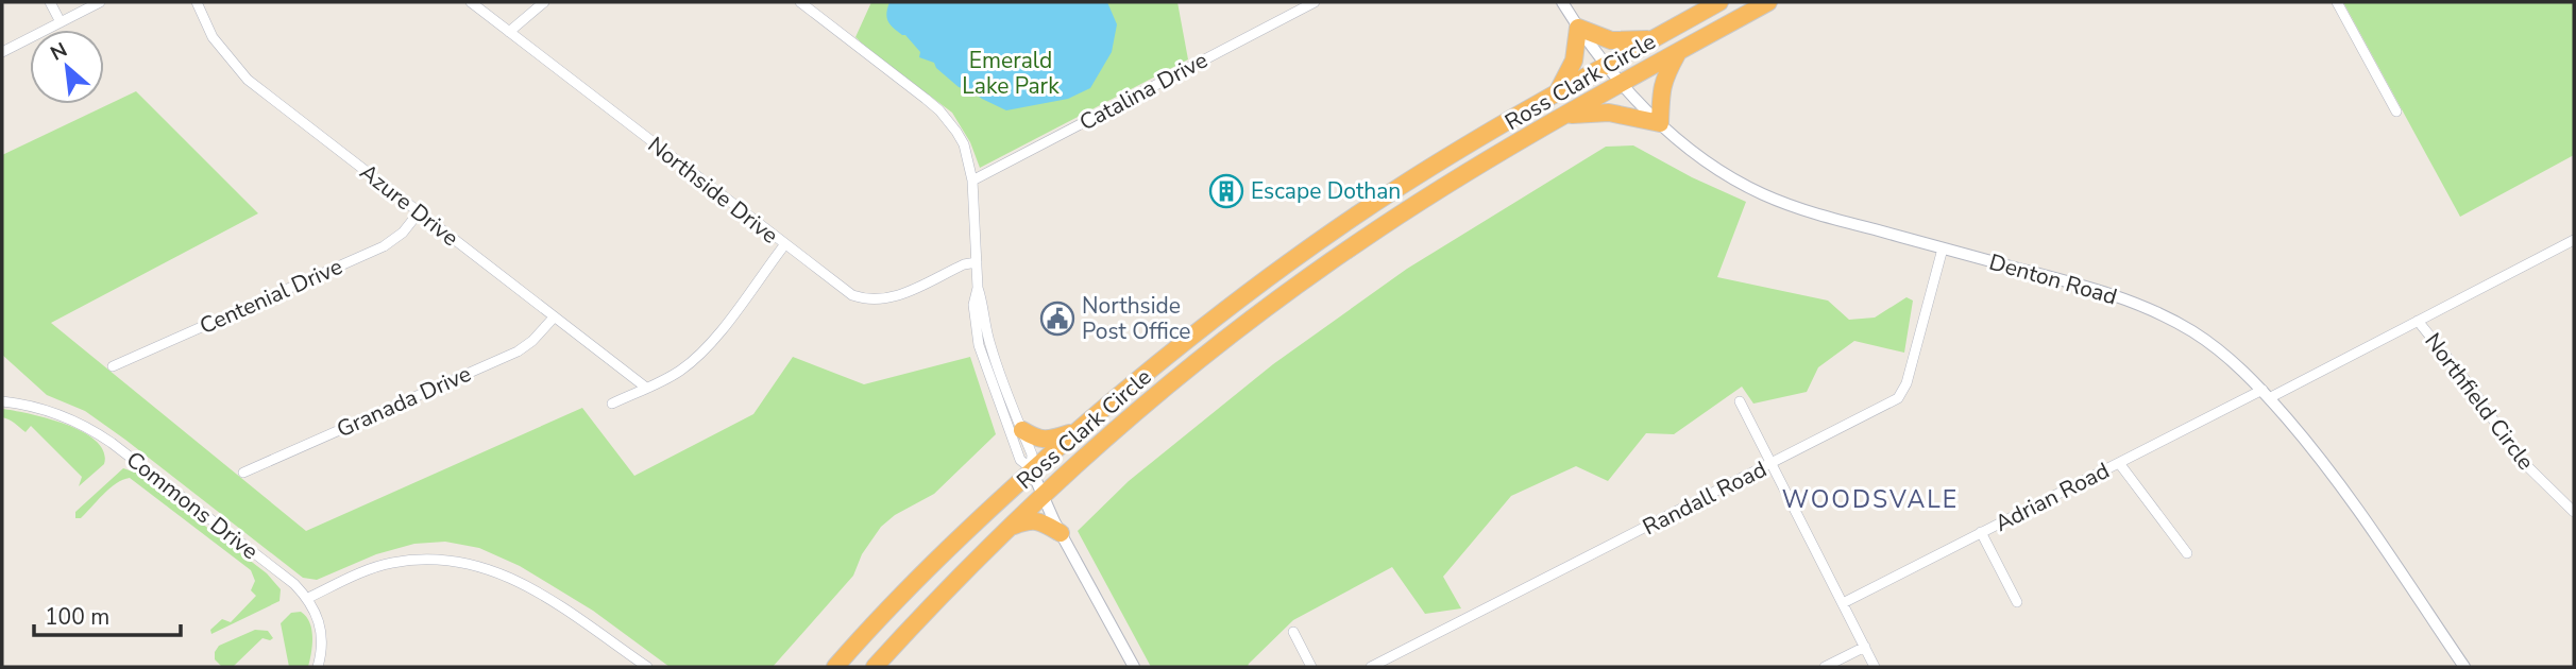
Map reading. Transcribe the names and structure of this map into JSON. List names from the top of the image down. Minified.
{"streets":{"highway":["Ross Clark Circle"],"street":["Catalina Drive","Northside Drive","Azure Drive","Denton Road","Centenial Drive","Granada Drive","Northfield Circle","Adrian Road","Randall Road","Commons Drive"]},"crossings":[["Ross Clark Circle","Denton Road"],["Azure Drive","Centenial Drive"],["Azure Drive","Granada Drive"],["Denton Road","Northfield Circle"],["Denton Road","Adrian Road"],["Denton Road","Randall Road"],["Northfield Circle","Adrian Road"]],"districts":["WOODSVALE"],"parks":["Emerald Lake Park"],"places":{"building":["Escape Dothan"],"public building":["Northside Post Office"]},"scale_bar":"100 m","north":"top left"}
